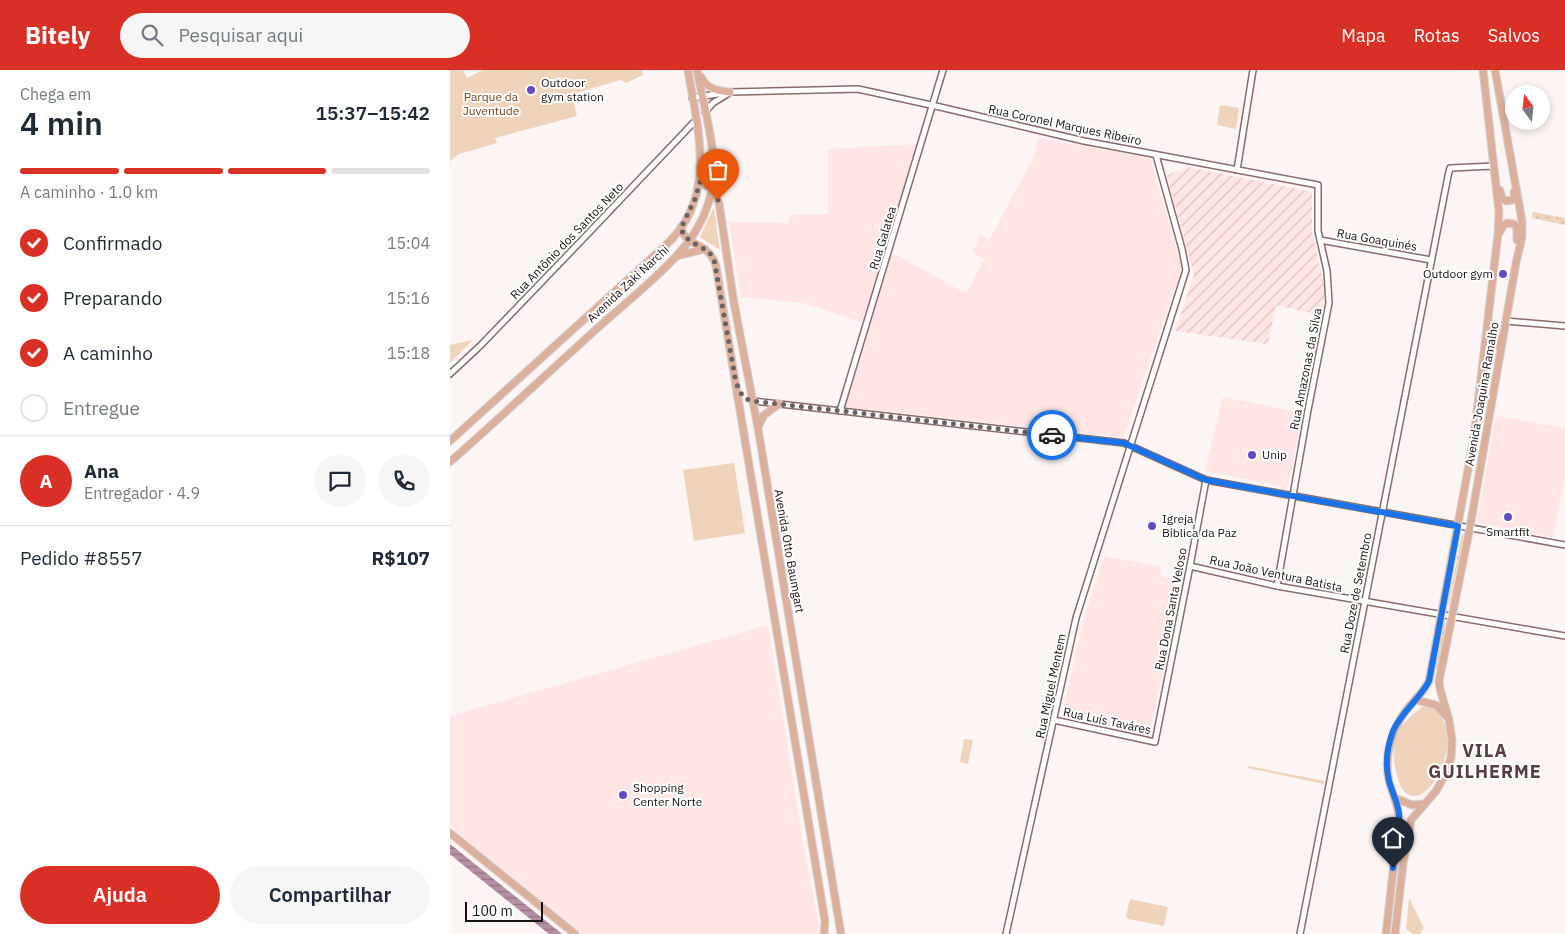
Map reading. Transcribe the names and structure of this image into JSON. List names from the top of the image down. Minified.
{"streets":{"main road":["Avenida Zaki Narchi","Avenida Joaquina Ramalho","Avenida Otto Baumgart"],"street":["Rua Coronel Marques Ribeiro","Rua Galatea","Rua Goaquinés","Rua Antônio dos Santos Neto","Rua Amazonas da Silva","Rua João Ventura Batista","Rua Doze de Setembro","Rua Dona Santa Veloso","Rua Miguel Mentem","Rua Luís Taváres"]},"crossings":[["Rua Coronel Marques Ribeiro","Rua Galatea"],["Rua Coronel Marques Ribeiro","Avenida Zaki Narchi"],["Rua Coronel Marques Ribeiro","Rua Miguel Mentem"],["Rua Goaquinés","Rua Amazonas da Silva"],["Rua Goaquinés","Rua Doze de Setembro"],["Rua Antônio dos Santos Neto","Avenida Zaki Narchi"],["Avenida Zaki Narchi","Avenida Otto Baumgart"],["Rua Amazonas da Silva","Rua João Ventura Batista"],["Avenida Joaquina Ramalho","Rua João Ventura Batista"],["Avenida Joaquina Ramalho","Rua Doze de Setembro"],["Rua João Ventura Batista","Rua Doze de Setembro"],["Rua João Ventura Batista","Rua Dona Santa Veloso"],["Rua Dona Santa Veloso","Rua Luís Taváres"],["Rua Miguel Mentem","Rua Luís Taváres"]],"districts":["VILA GUILHERME"],"parks":["Parque da Juventude"],"places":["Outdoor gym station","Outdoor gym","Unip","Smartfit","Igreja Bíblica da Paz","Shopping Center Norte"],"scale_bar":"100 m","north":"top","page":{"header":"Bitely","search":"Pesquisar aqui","nav":["Mapa","Rotas","Salvos"],"heading":["4 min","Chega em","15:37–15:42"],"panel":["Ana","Entregador · 4.9","Pedido #8557","R$107"],"bar":"A caminho · 1.0 km","list":[["Confirmado","15:04"],["Preparando","15:16"],["A caminho","15:18"],"Entregue"],"round":"A","buttons":["Ajuda","Compartilhar"],"scale":"100 m"}}
